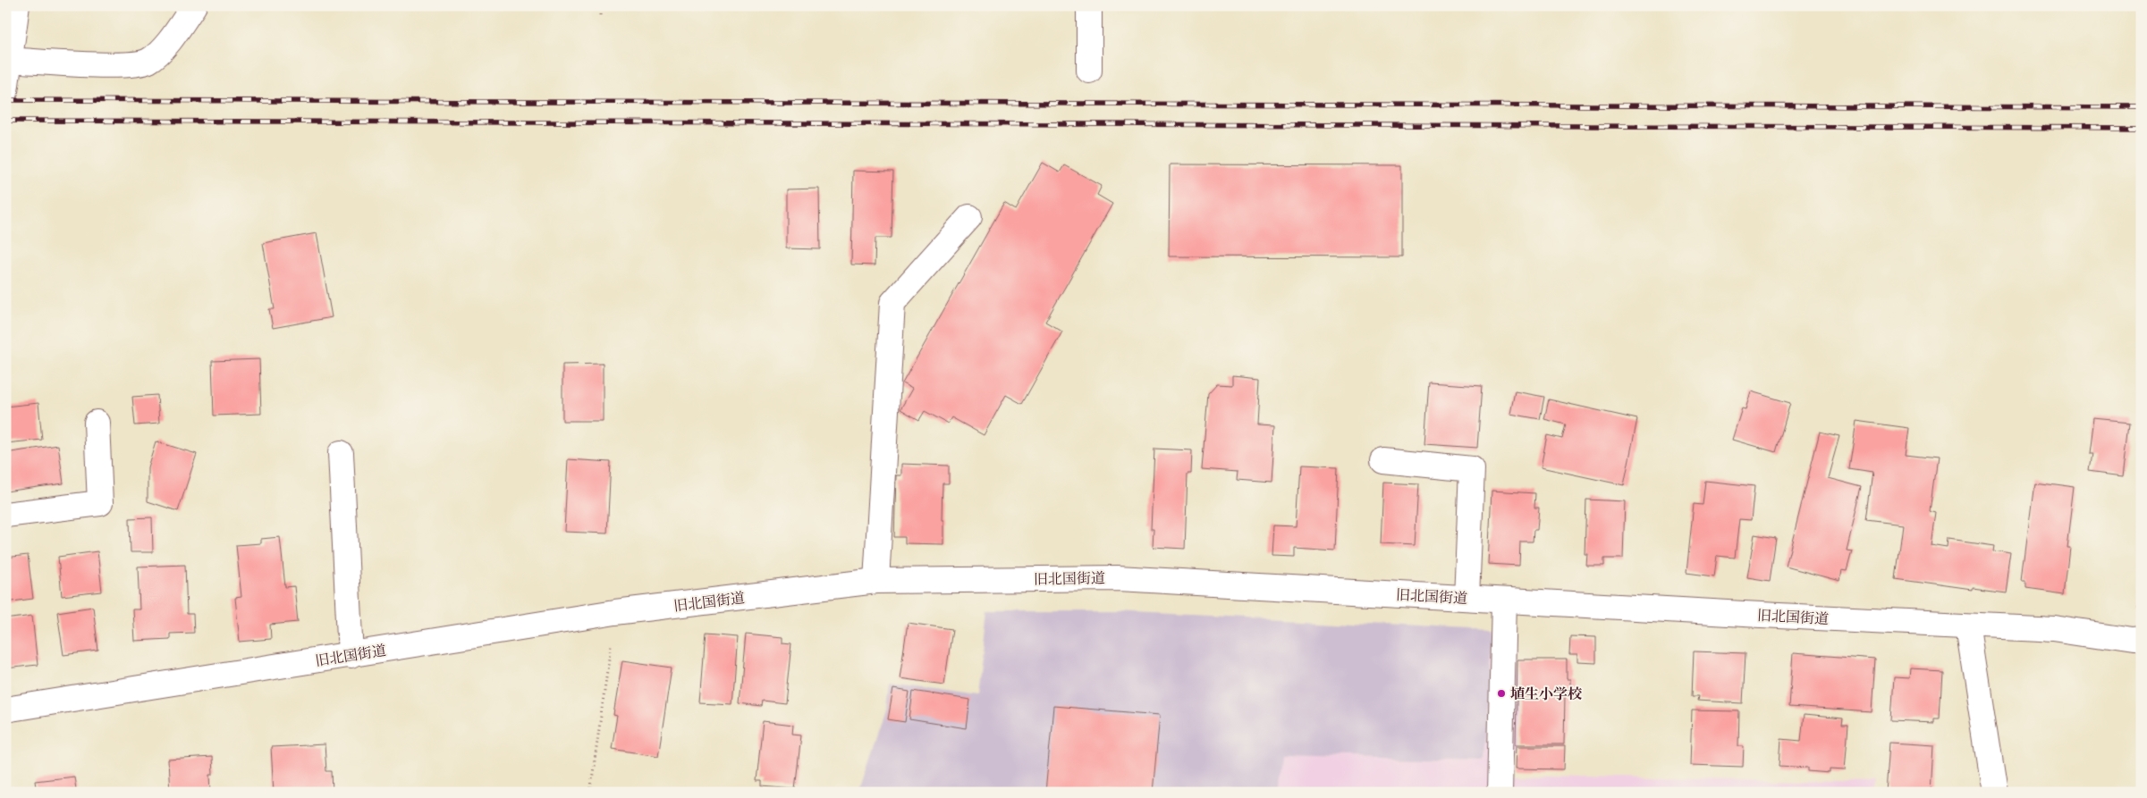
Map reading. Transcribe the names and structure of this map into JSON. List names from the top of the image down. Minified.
{"streets":{"street":["旧北国街道"]},"places":["埴生小学校"]}
